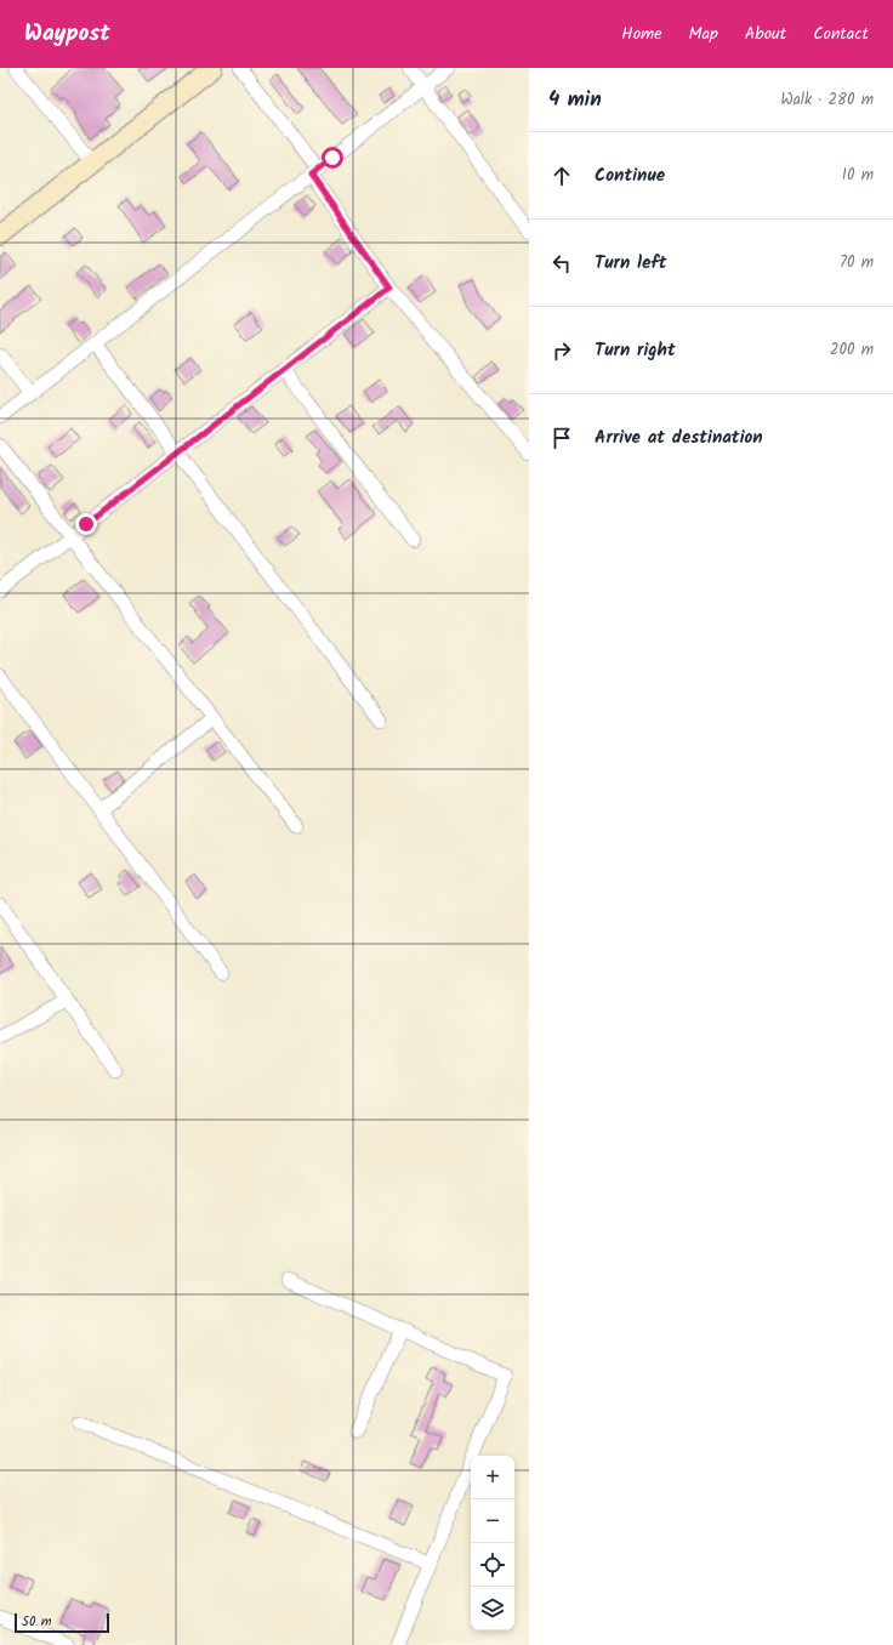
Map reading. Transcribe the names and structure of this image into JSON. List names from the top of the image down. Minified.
{"scale_bar":"50 m","page":{"header":"Waypost","nav":["Home","Map","About","Contact"],"heading":["4 min","Walk · 280 m"],"list":[["Continue","10 m"],["Turn left","70 m"],["Turn right","200 m"],"Arrive at destination"],"map_buttons":["+","−"],"scale":"50 m"}}
